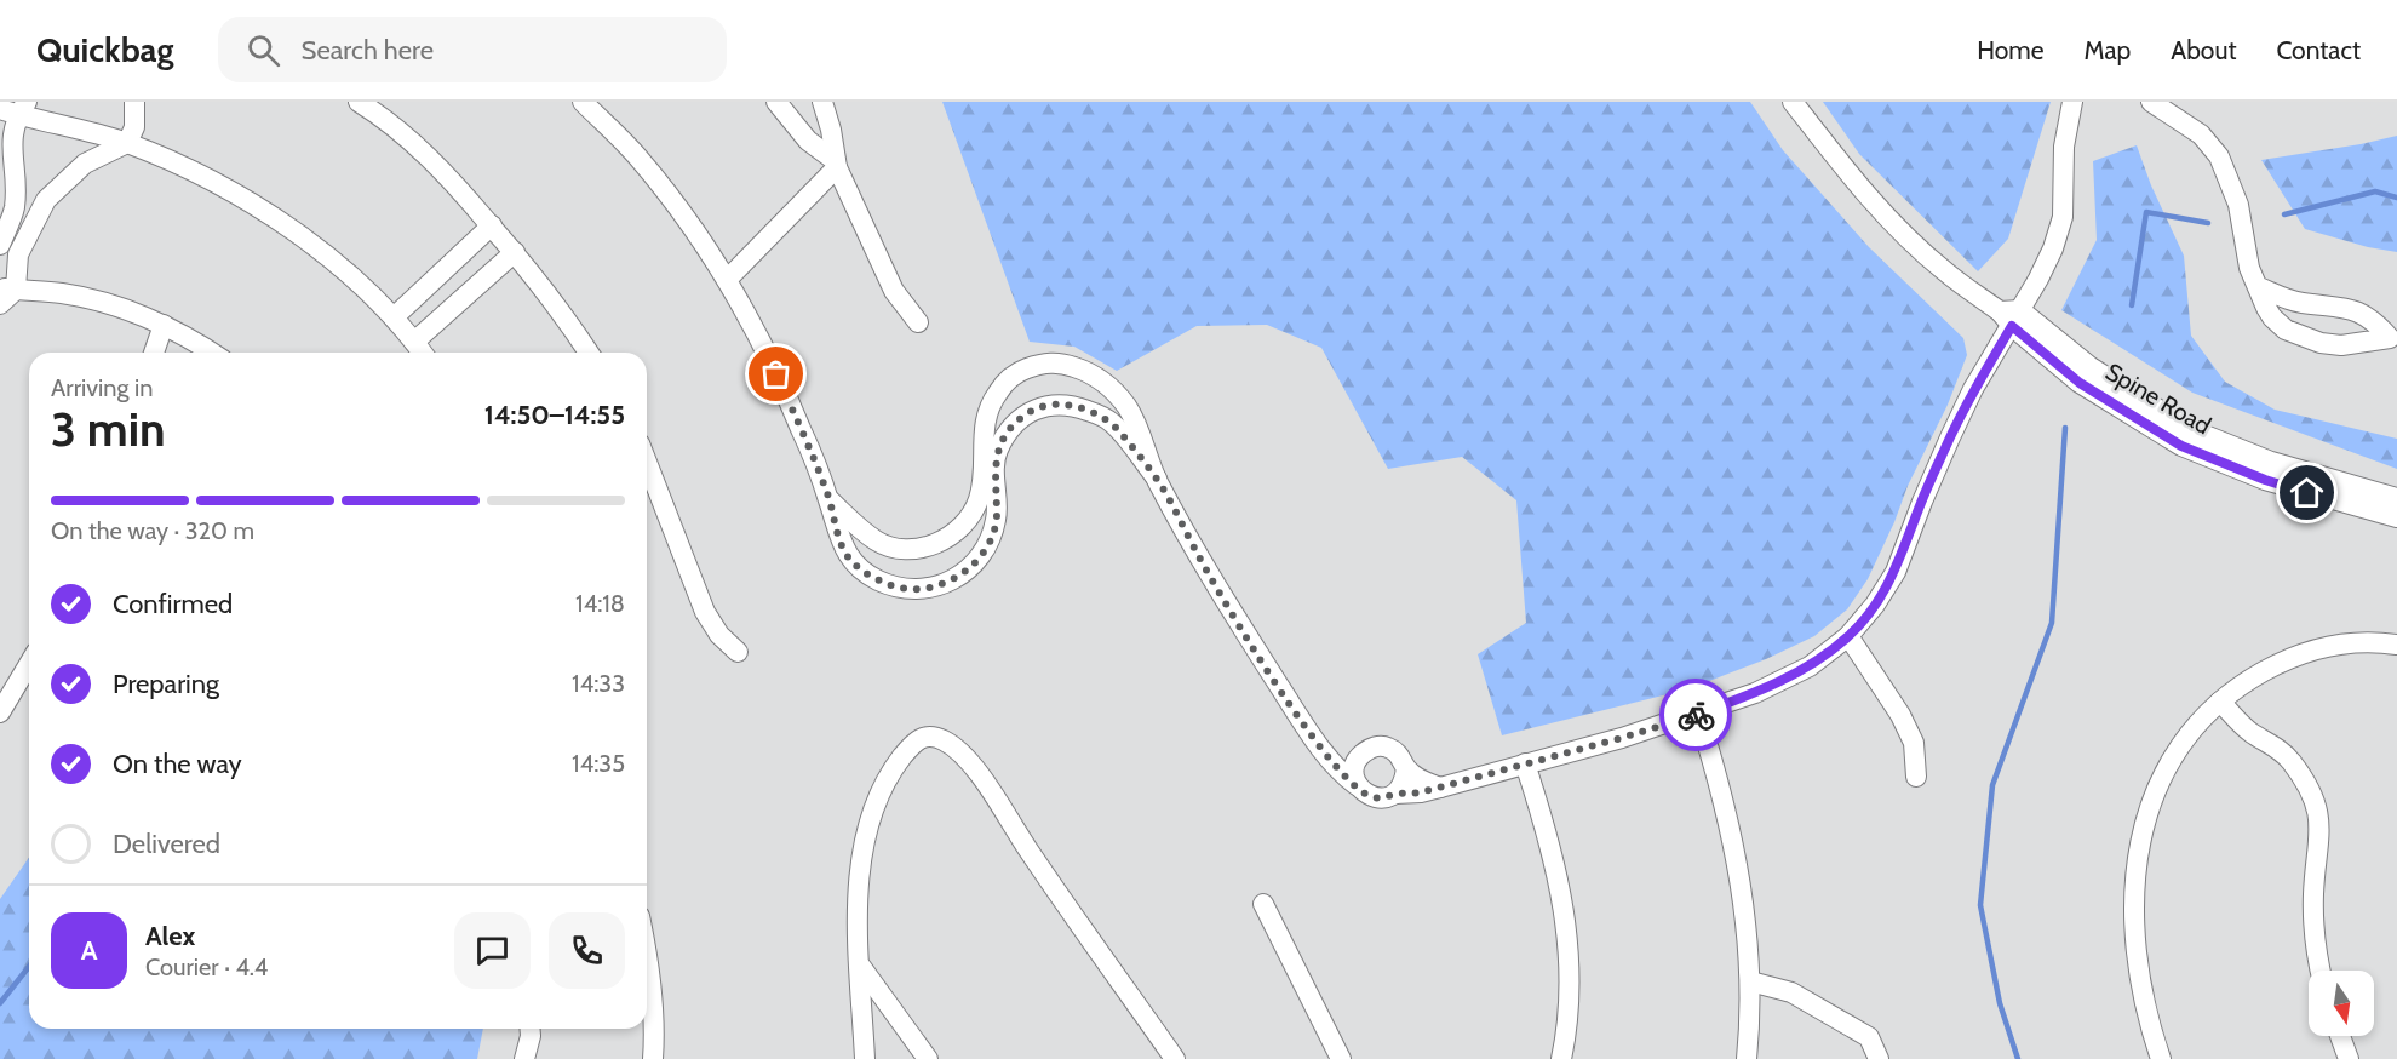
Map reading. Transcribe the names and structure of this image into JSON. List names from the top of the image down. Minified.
{"streets":{"street":["Spine Road"]},"north":"bottom","page":{"header":"Quickbag","search":"Search here","nav":["Home","Map","About","Contact"],"heading":["3 min","Arriving in","14:50–14:55"],"panel":["Alex","Courier · 4.4"],"bar":"On the way · 320 m","list":[["Confirmed","14:18"],["Preparing","14:33"],["On the way","14:35"],"Delivered"],"round":"A"}}
